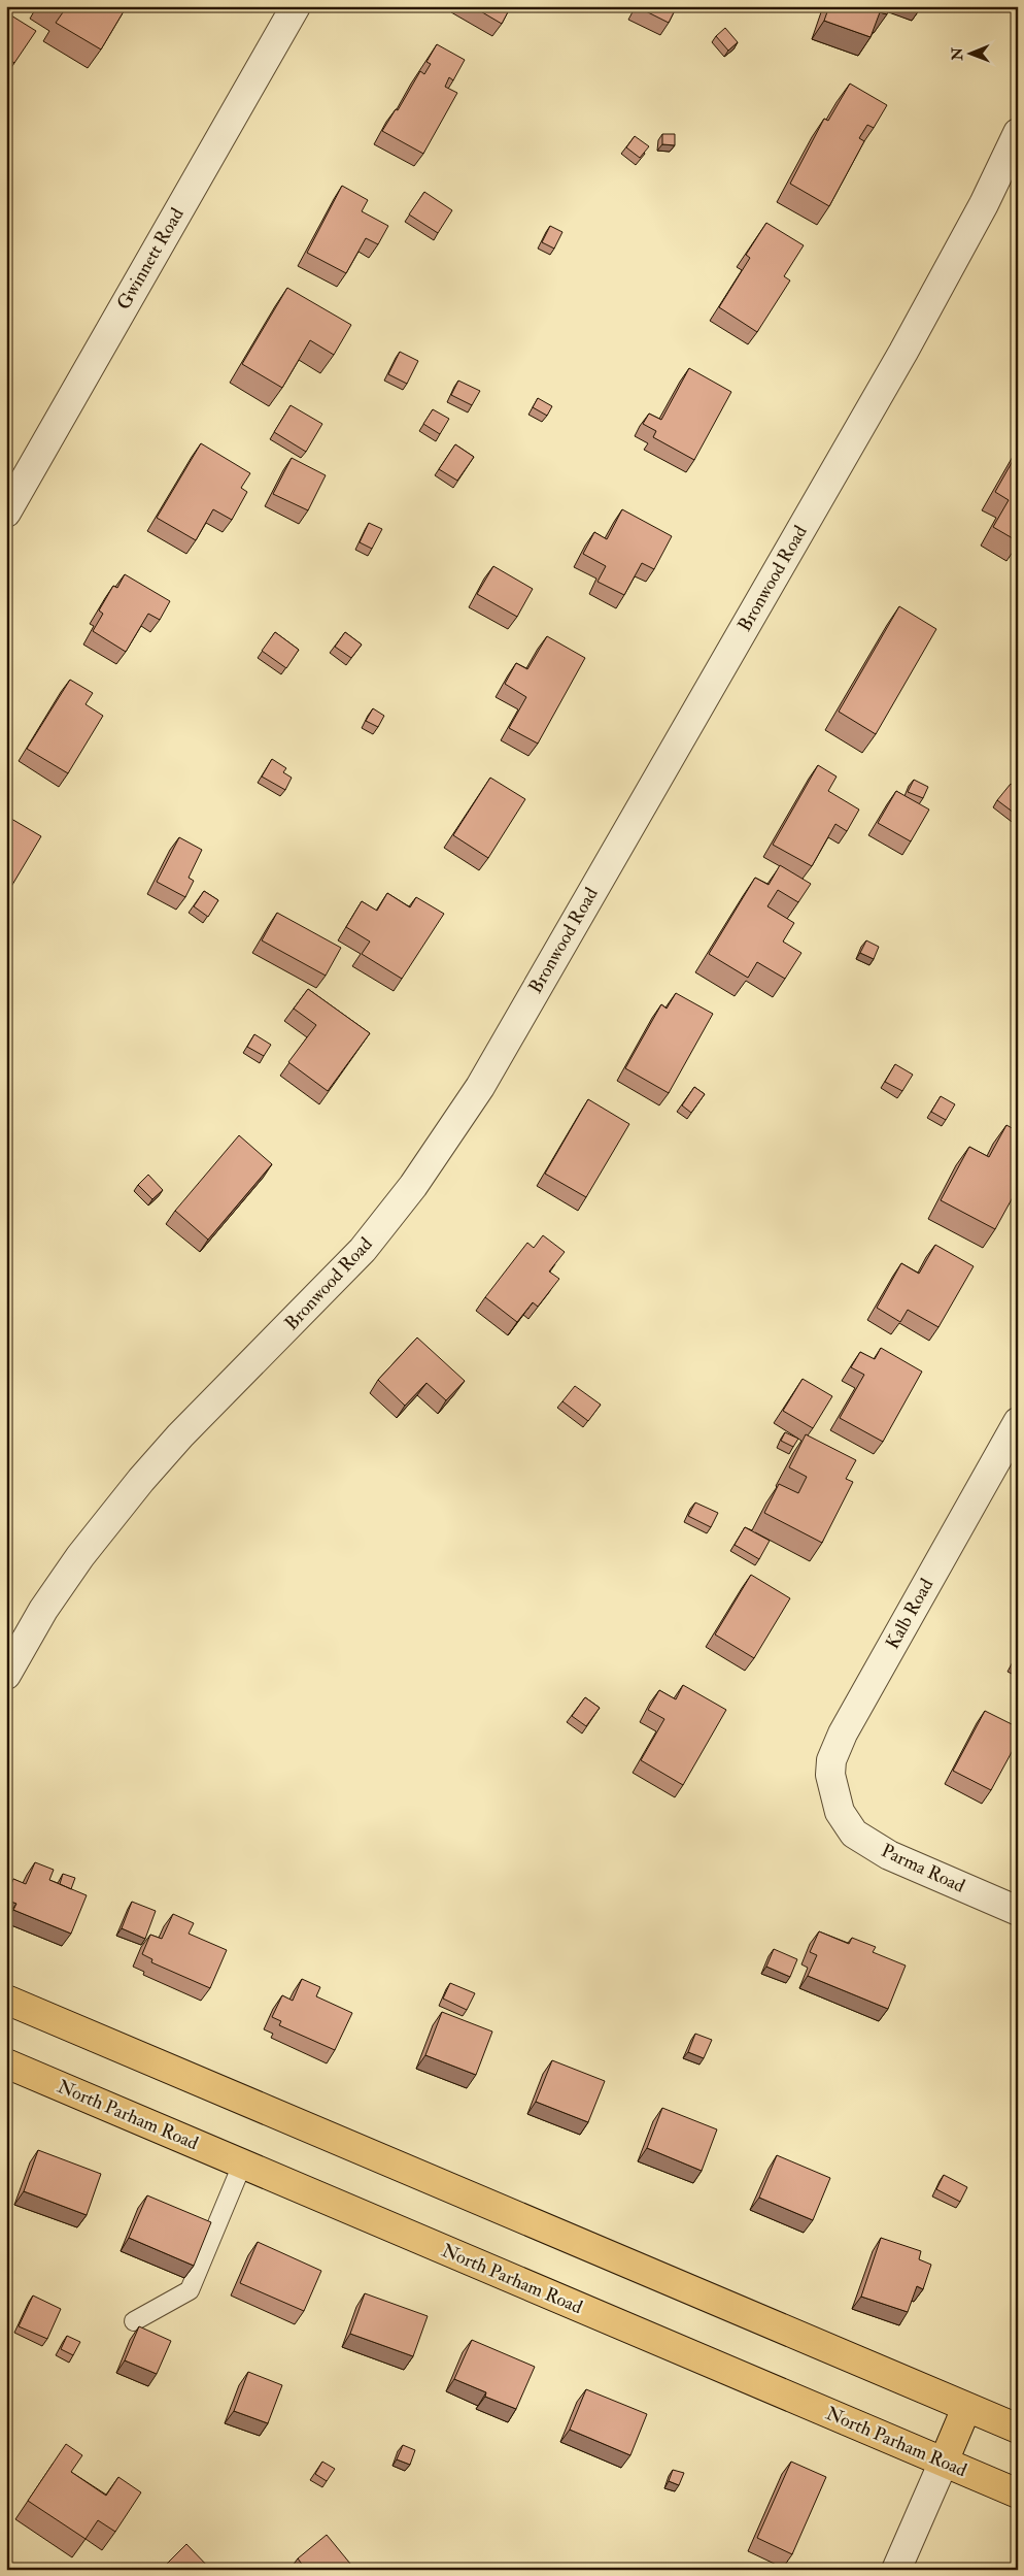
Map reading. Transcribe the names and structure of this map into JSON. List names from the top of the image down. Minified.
{"streets":{"highway":["North Parham Road"],"street":["Gwinnett Road","Bronwood Road","Kalb Road","Parma Road"]},"crossings":[["Kalb Road","Parma Road"]],"north":"left"}
